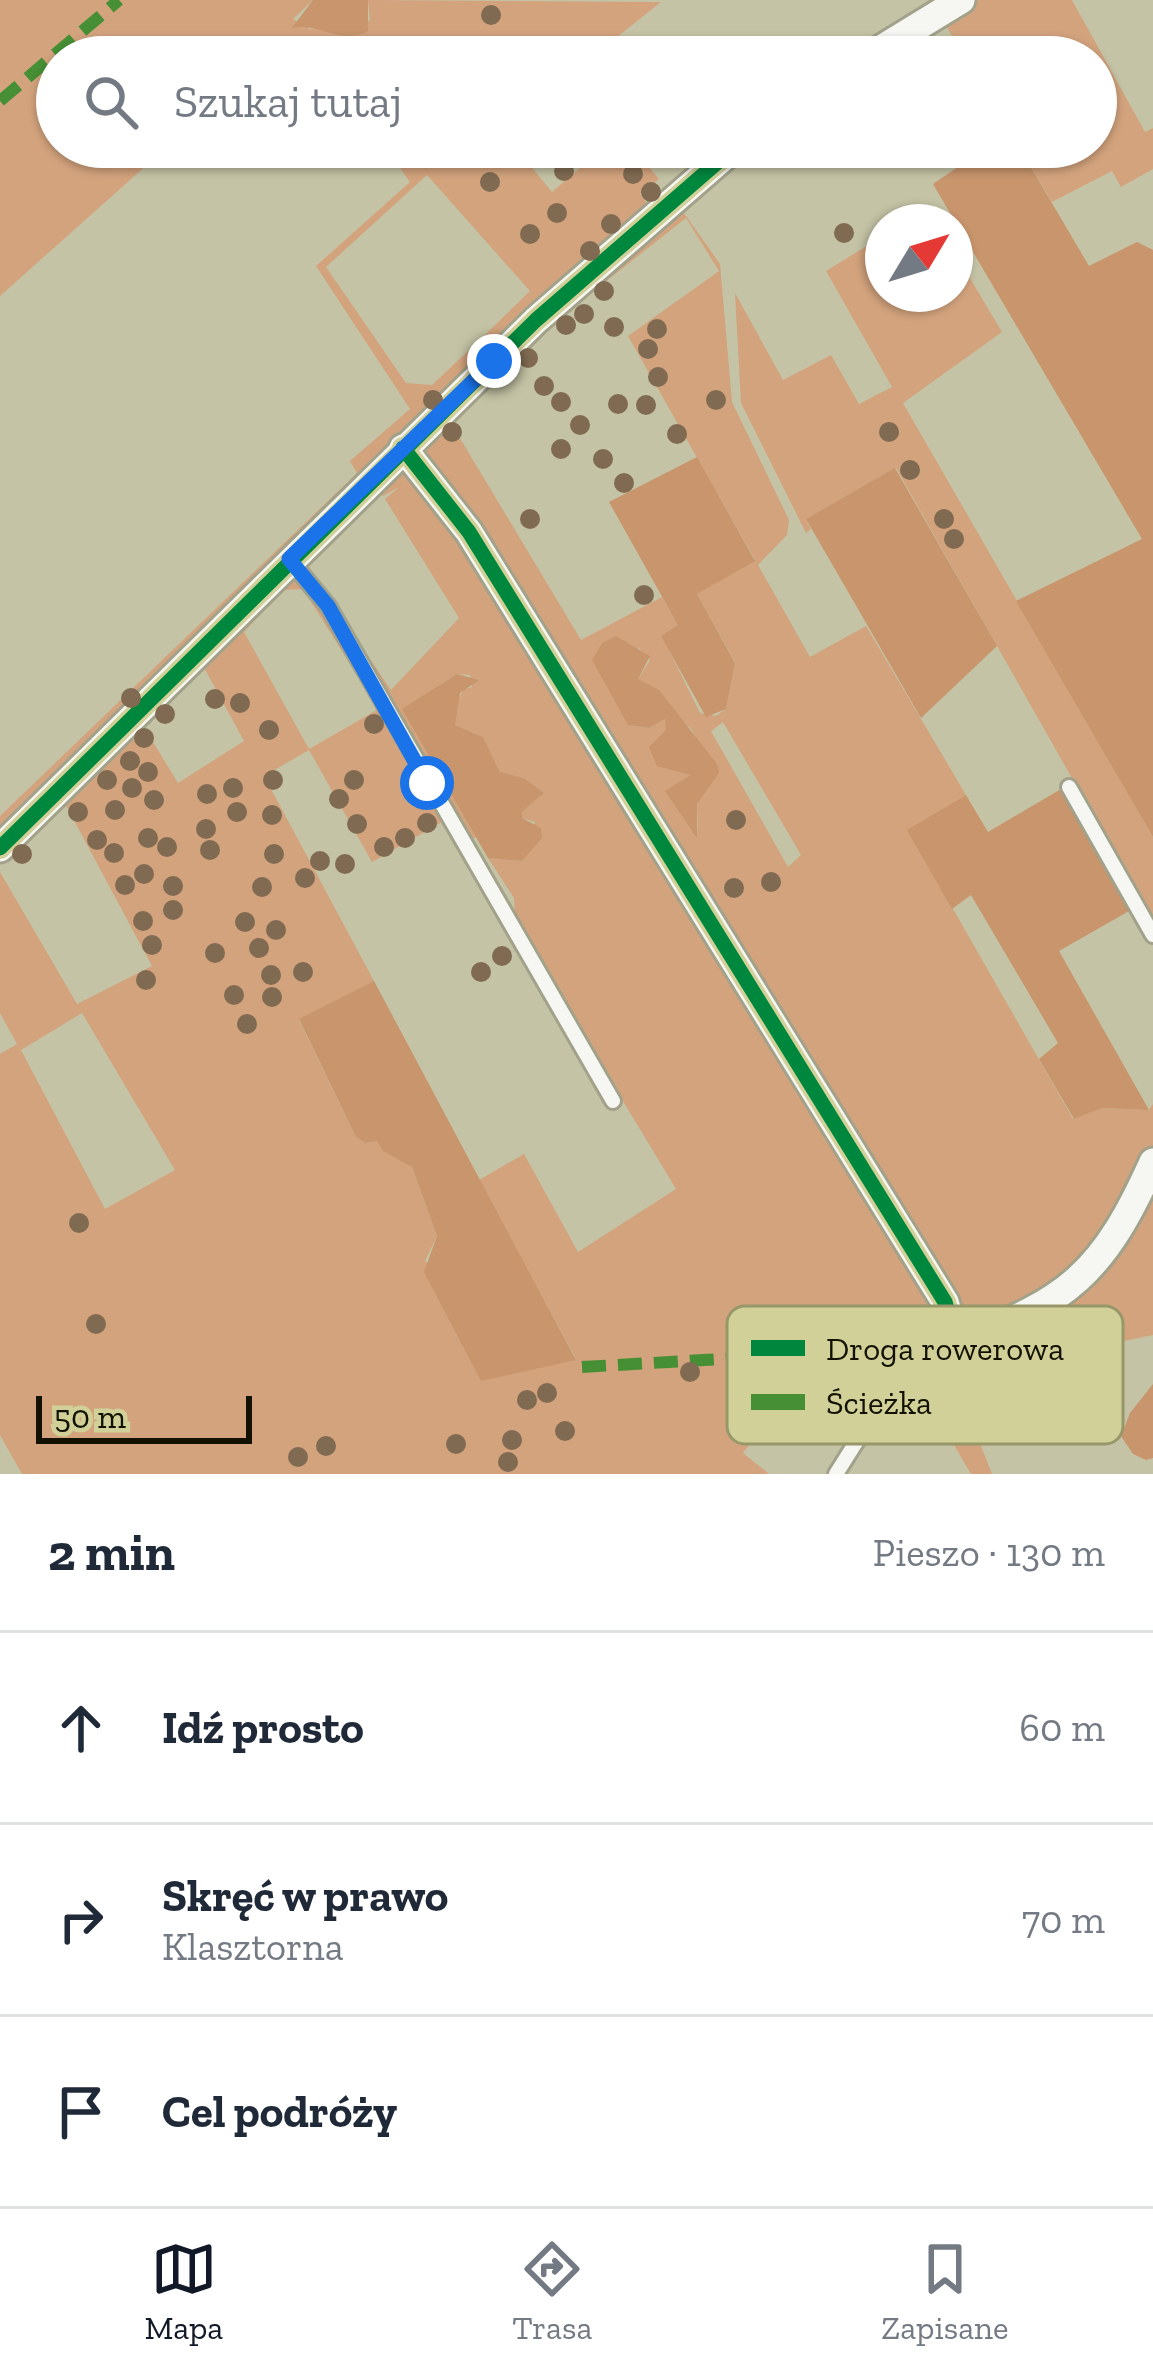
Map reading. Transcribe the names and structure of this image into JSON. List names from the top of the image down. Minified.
{"legend":["Droga rowerowa","Ścieżka"],"scale_bar":"50 m","north":"top right","page":{"search":"Szukaj tutaj","scale":"50 m","heading":["2 min","Pieszo · 130 m"],"list":[["Idź prosto","60 m"],["Skręć w prawo","Klasztorna","70 m"],"Cel podróży"],"nav":["Mapa","Trasa","Zapisane"]}}
